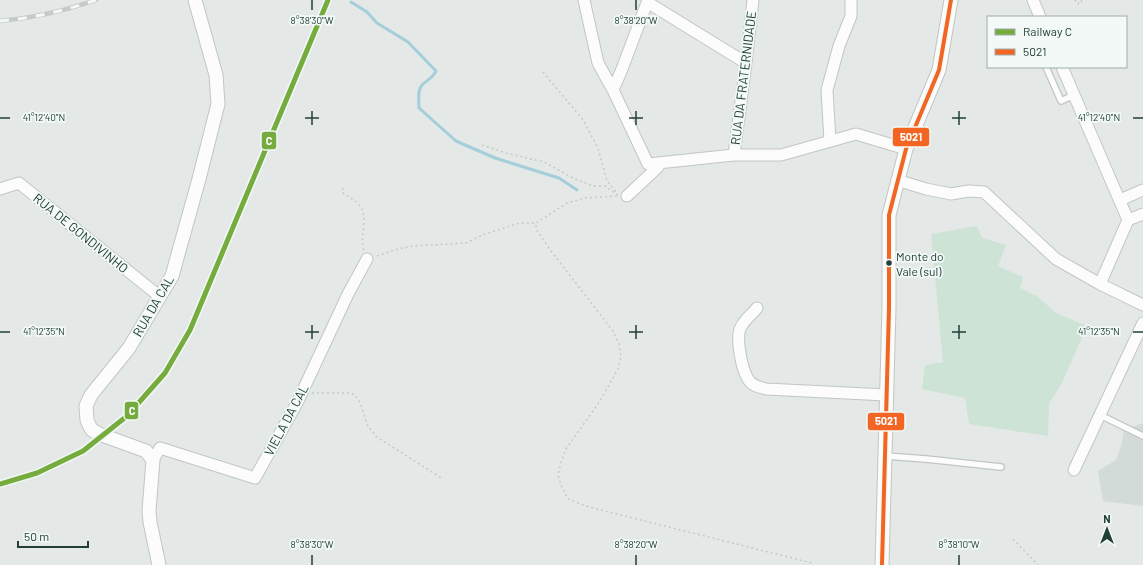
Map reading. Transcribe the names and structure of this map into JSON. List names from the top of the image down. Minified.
{"streets":{"street":["RUA DA FRATERNIDADE","RUA DE GONDIVINHO","RUA DA CAL","VIELA DA CAL"]},"crossings":[["RUA DE GONDIVINHO","RUA DA CAL"],["RUA DA CAL","VIELA DA CAL"]],"places":["Monte do Vale (sul)"],"lines":["rail line C","transit line 5021"],"legend":["Railway C","5021"],"scale_bar":"50 m","north":"top","coordinates":["8°38'30\"W","8°38'20\"W","41°12'40\"N","41°12'35\"N","8°38'10\"W"]}
